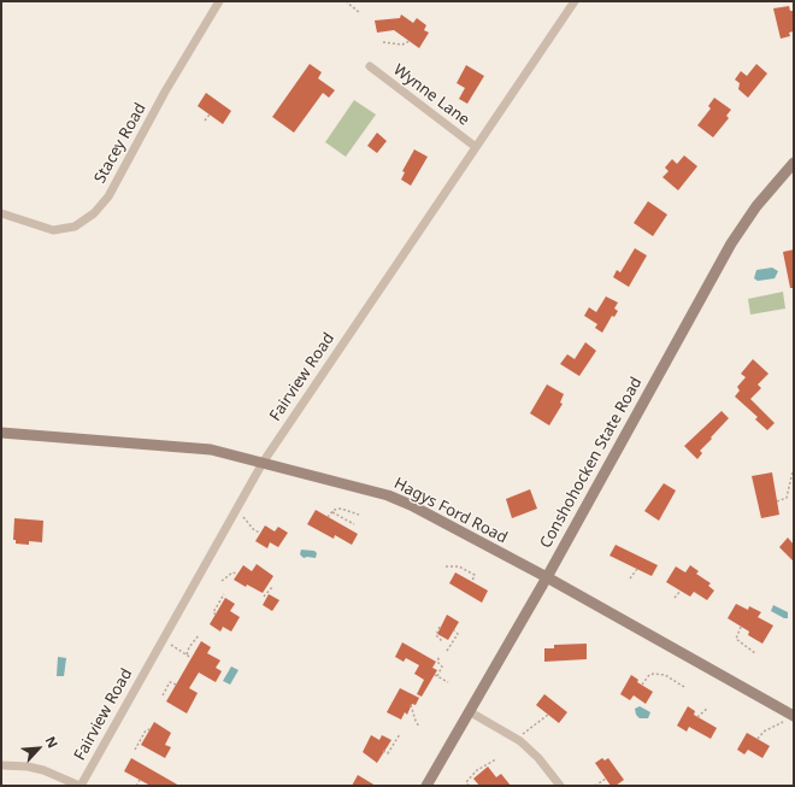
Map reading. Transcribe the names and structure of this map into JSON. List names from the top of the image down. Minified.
{"streets":{"street":["Wynne Lane","Stacey Road","Fairview Road","Conshohocken State Road","Hagys Ford Road"]},"crossings":[["Wynne Lane","Fairview Road"],["Fairview Road","Hagys Ford Road"],["Conshohocken State Road","Hagys Ford Road"]],"north":"top right"}
